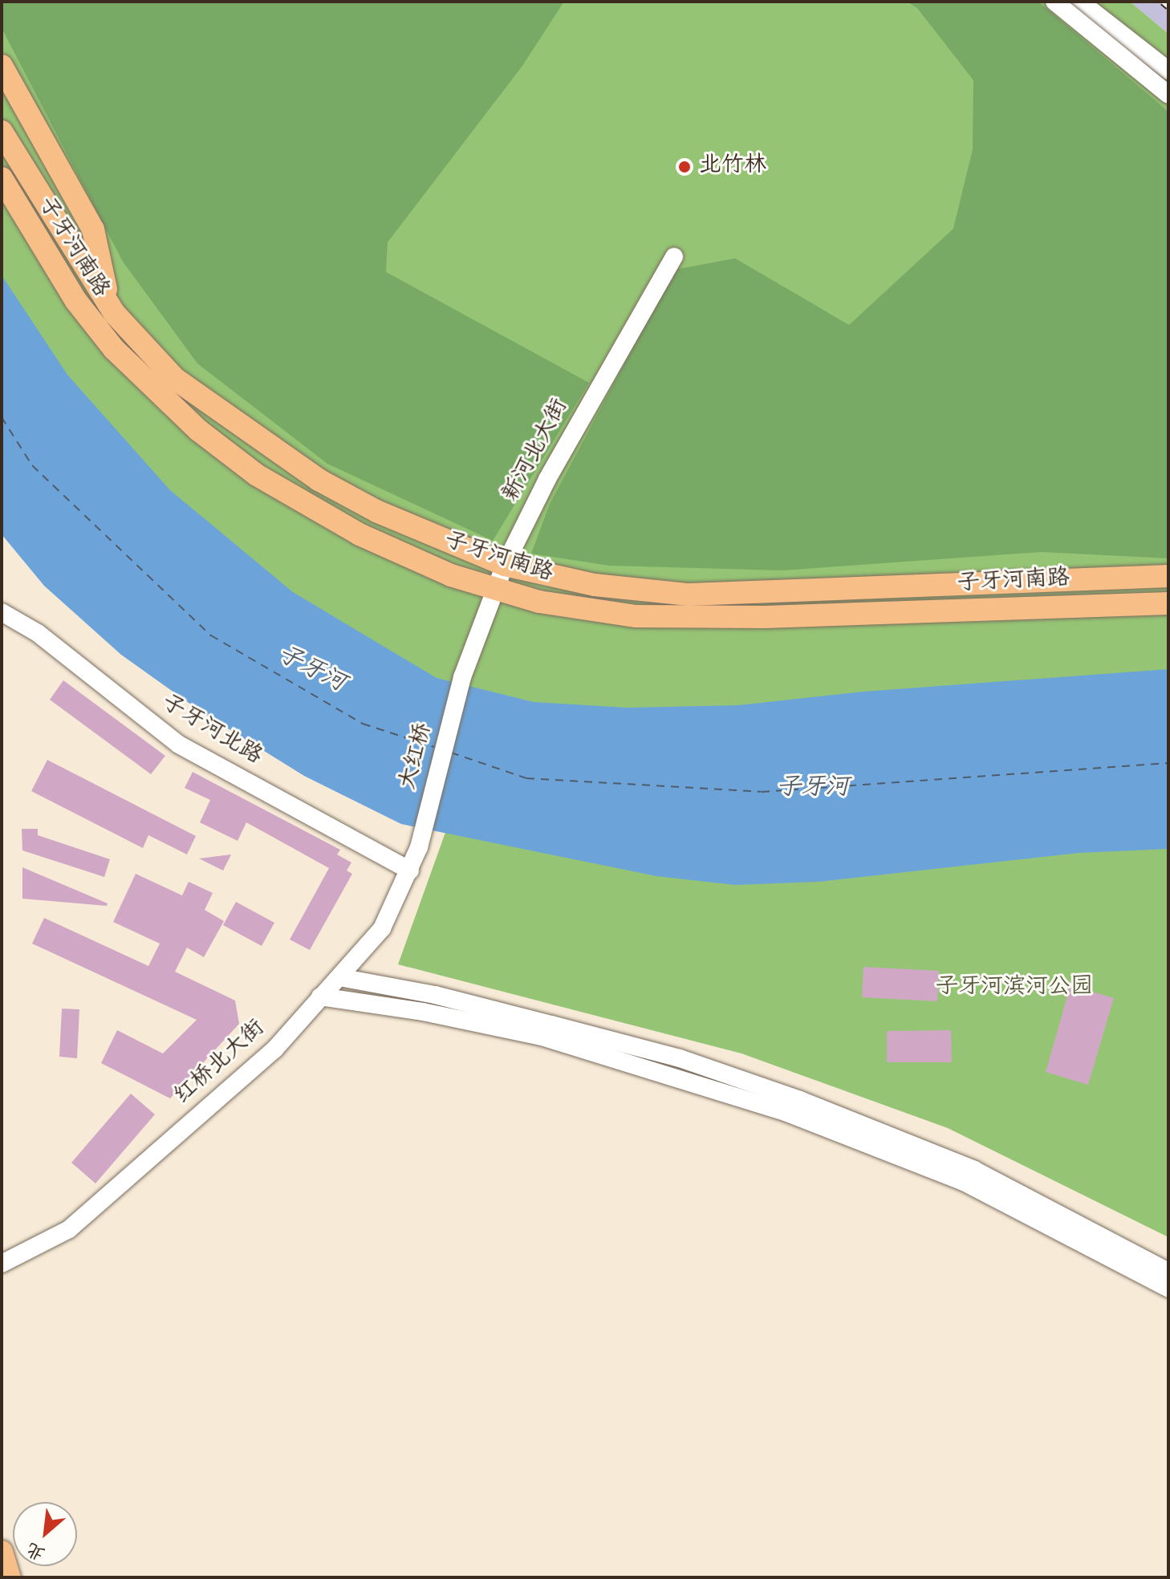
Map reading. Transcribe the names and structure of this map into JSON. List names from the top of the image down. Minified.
{"streets":{"main road":["子牙河南路"],"street":["新河北大街","子牙河北路","大红桥","红桥北大街"]},"crossings":[["子牙河南路","新河北大街"],["新河北大街","大红桥"],["子牙河北路","红桥北大街"],["大红桥","红桥北大街"]],"water":["子牙河"],"parks":["子牙河滨河公园"],"places":["北竹林"],"north":"bottom left"}
